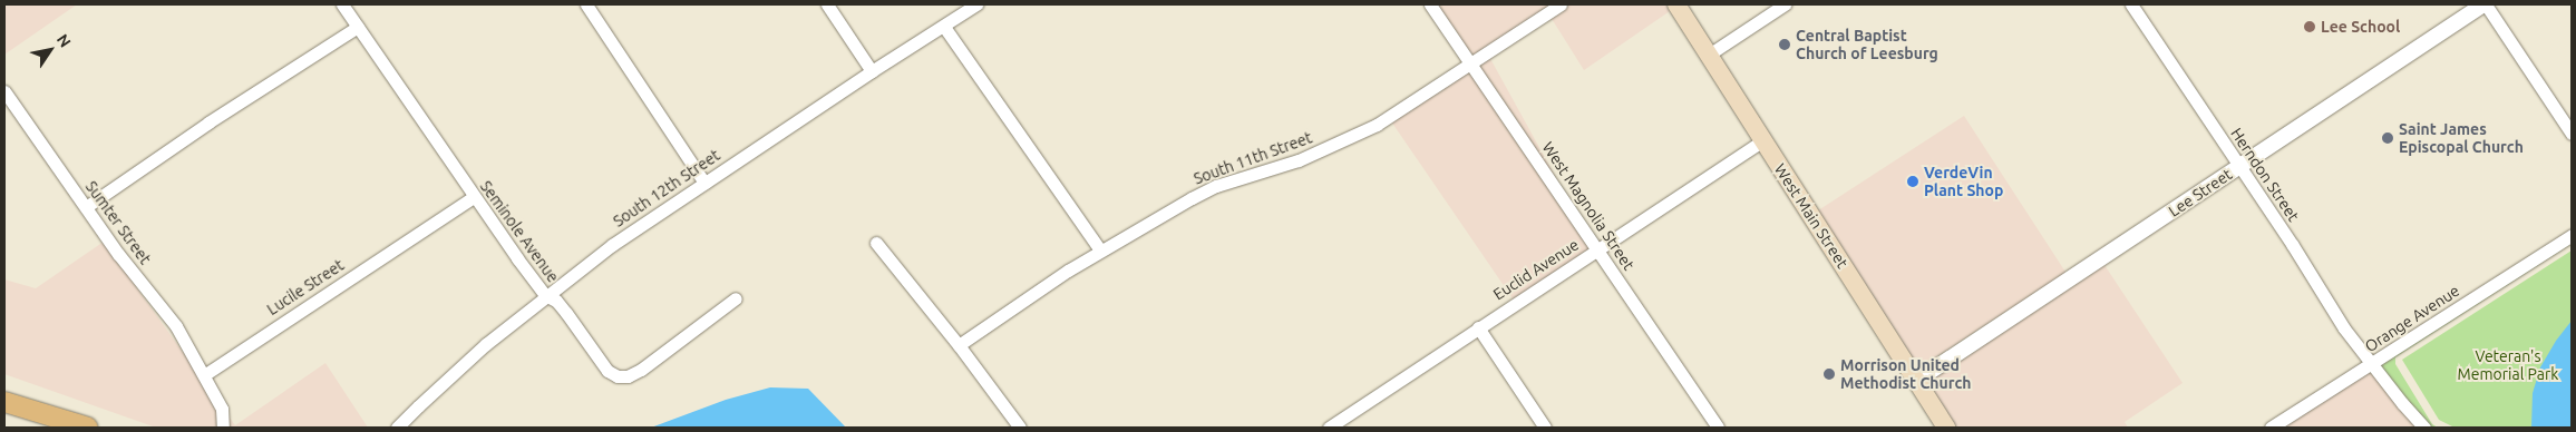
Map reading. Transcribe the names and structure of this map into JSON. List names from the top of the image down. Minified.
{"streets":{"main road":["West Main Street"],"street":["South 11th Street","Herndon Street","South 12th Street","Lee Street","West Magnolia Street","Sumter Street","Seminole Avenue","Euclid Avenue","Lucile Street","Orange Avenue"]},"crossings":[["South 11th Street","West Magnolia Street"],["Herndon Street","Lee Street"],["Herndon Street","Orange Avenue"],["South 12th Street","Seminole Avenue"],["Lee Street","West Main Street"],["West Magnolia Street","Euclid Avenue"],["West Main Street","Euclid Avenue"],["Sumter Street","Lucile Street"],["Seminole Avenue","Lucile Street"]],"parks":["Veteran's Memorial Park"],"places":["Lee School","Central Baptist Church of Leesburg","Saint James Episcopal Church","VerdeVin Plant Shop","Morrison United Methodist Church"],"north":"top right"}
